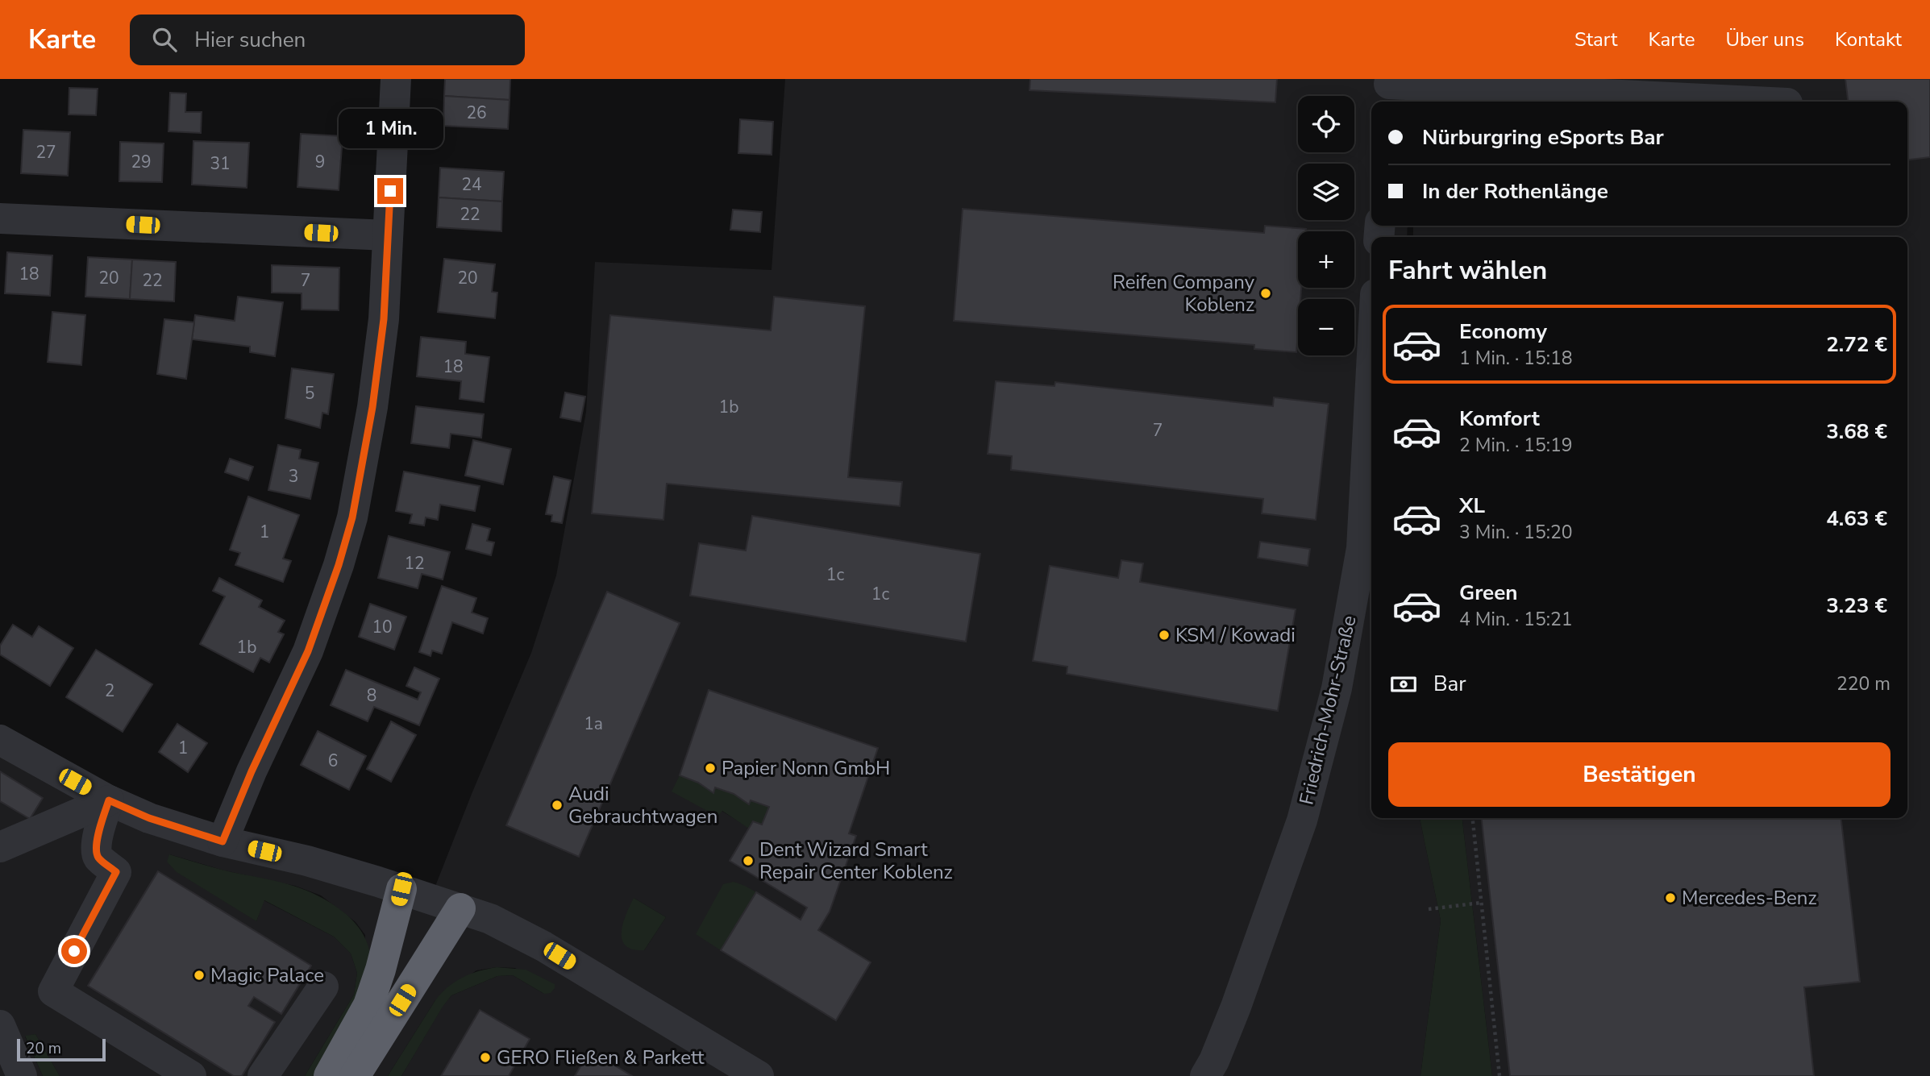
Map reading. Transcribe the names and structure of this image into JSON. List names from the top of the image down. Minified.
{"streets":{"street":["Friedrich-Mohr-Straße"]},"places":["Reifen Company Koblenz","KSM / Kowadi","Papier Nonn GmbH","Audi Gebrauchtwagen","Dent Wizard Smart Repair Center Koblenz","Mercedes-Benz","Magic Palace","GERO Fließen & Parkett"],"house_numbers":["26","27","29","9","31","24","22","18","20","20","22","7","18","5","1b","7","3","1","12","1c","1c","10","1b","2","8","1a","1","6"],"scale_bar":"20 m","page":{"header":"Karte","search":"Hier suchen","nav":["Start","Karte","Über uns","Kontakt"],"map_buttons":["+","−"],"banner":["Nürburgring eSports Bar","In der Rothenlänge"],"bubble":"1 Min.","heading":"Fahrt wählen","list":[{"name":"Economy","note":"1 Min. · 15:18","value":"2.72 €"},{"name":"Komfort","note":"2 Min. · 15:19","value":"3.68 €"},{"name":"XL","note":"3 Min. · 15:20","value":"4.63 €"},{"name":"Green","note":"4 Min. · 15:21","value":"3.23 €"}],"pay":["Bar","220 m"],"buttons":"Bestätigen","scale":"20 m"}}
